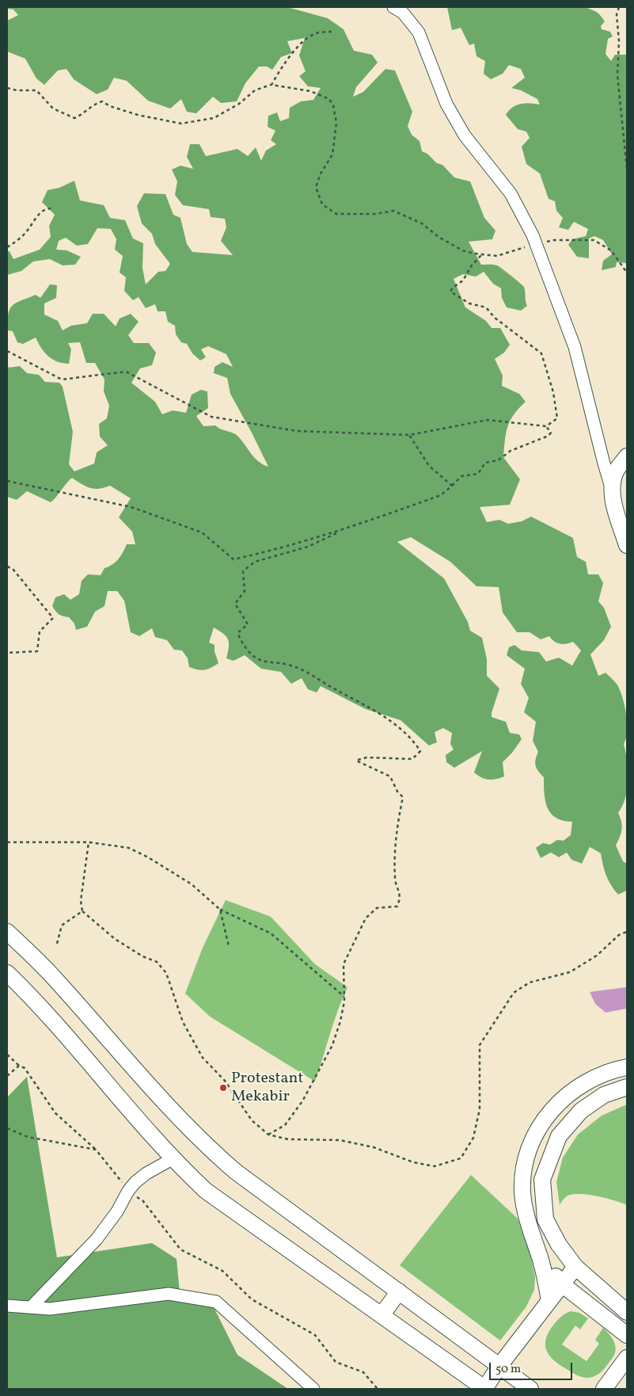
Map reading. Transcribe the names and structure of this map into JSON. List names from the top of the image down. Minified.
{"places":["Protestant Mekabir"],"scale_bar":"50 m"}
